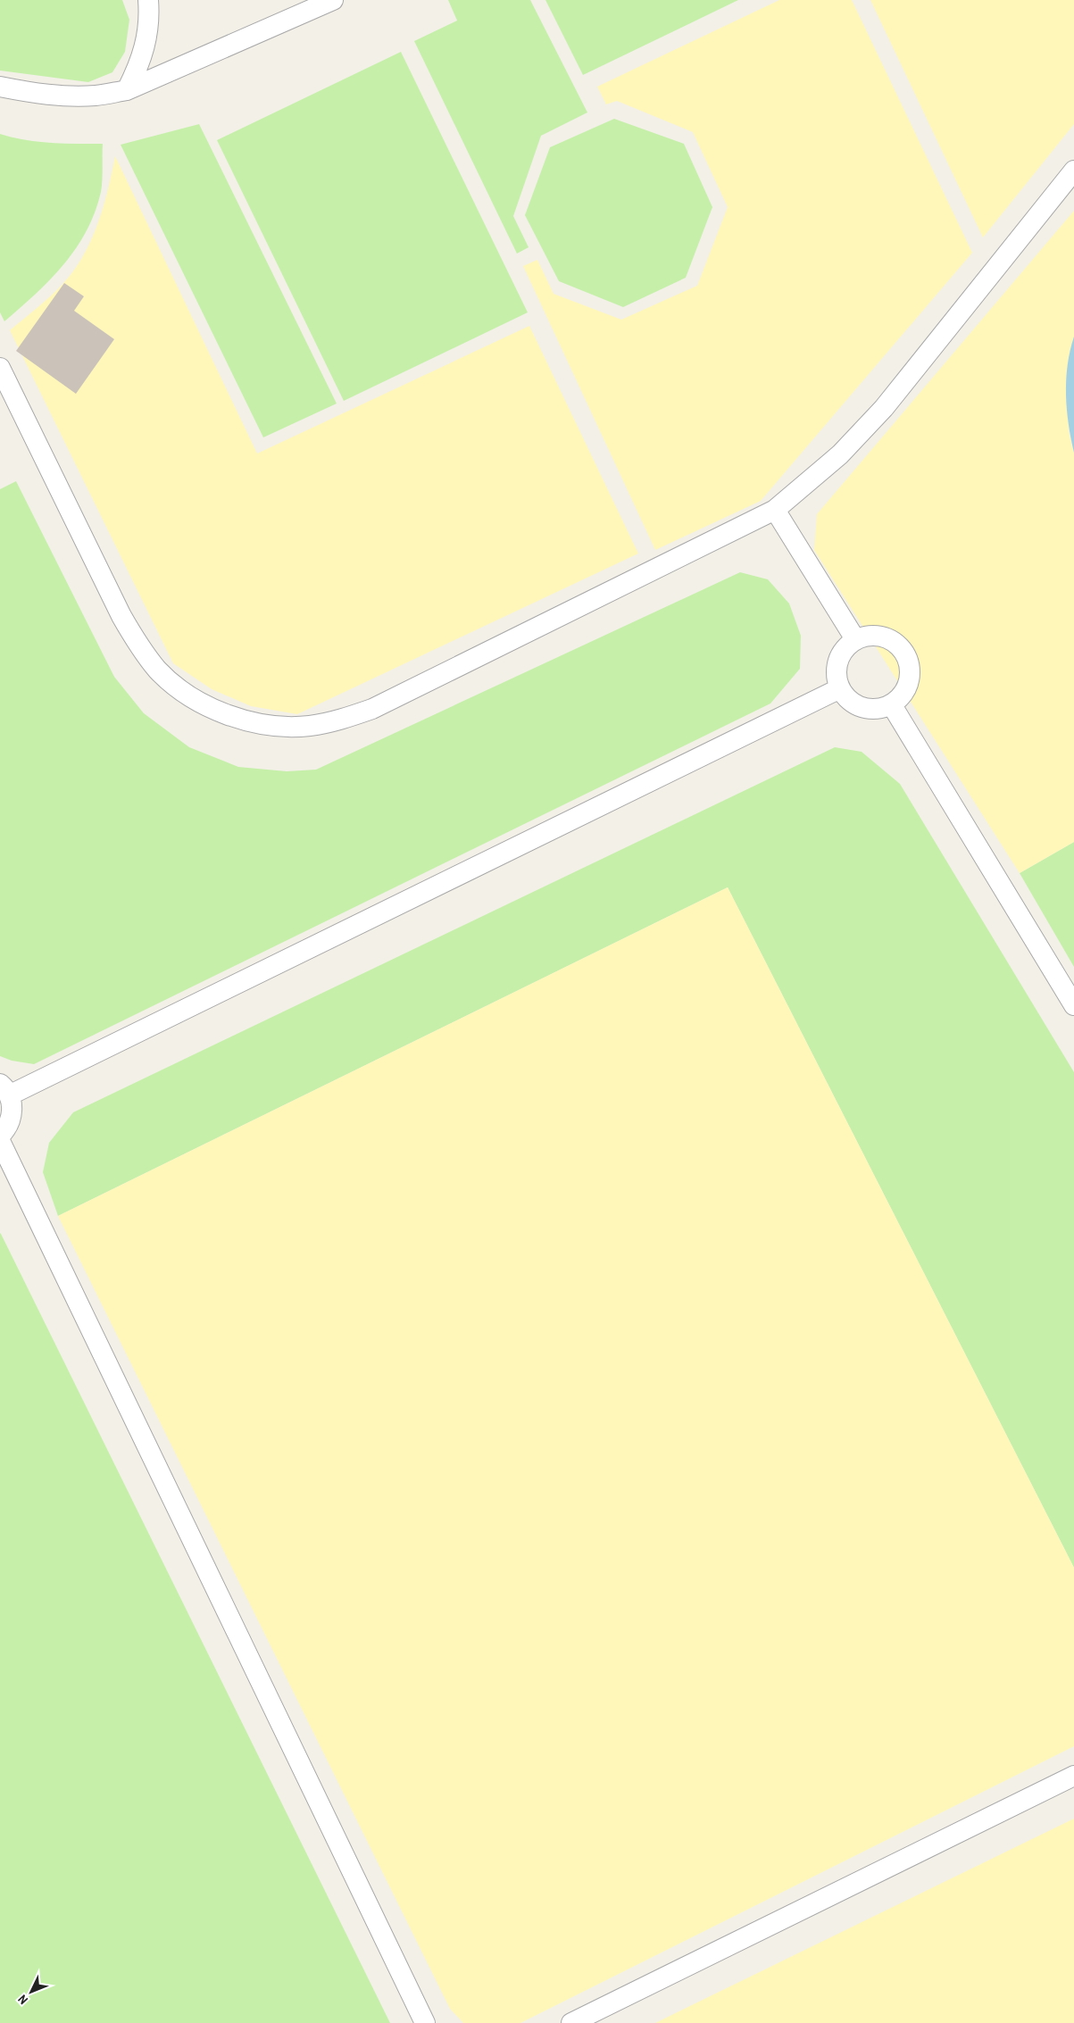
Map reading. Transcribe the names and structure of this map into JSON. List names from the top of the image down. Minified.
{"north":"bottom left"}
